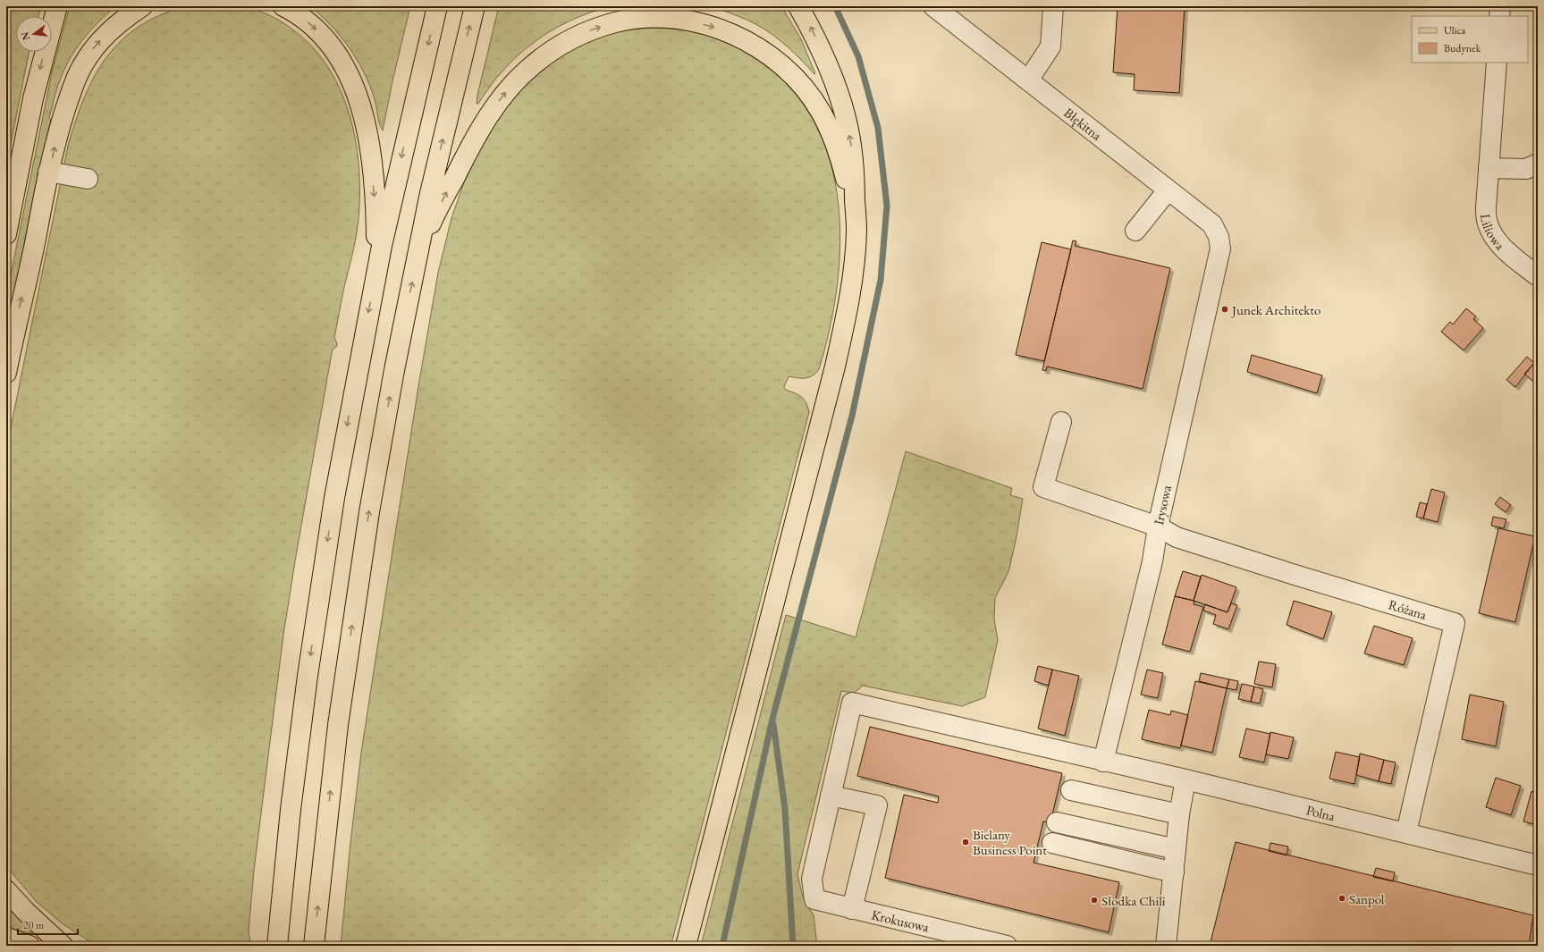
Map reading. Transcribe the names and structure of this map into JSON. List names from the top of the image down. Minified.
{"streets":{"street":["Błękitna","Liliowa","Irysowa","Różana","Polna","Krokusowa"]},"crossings":[["Błękitna","Irysowa"],["Irysowa","Różana"],["Irysowa","Polna"],["Różana","Polna"],["Polna","Krokusowa"]],"places":["Junek Architekto","Bielany Business Point","Sanpol","Słodka Chili"],"legend":["Ulica","Budynek"],"scale_bar":"20 m","north":"left"}
